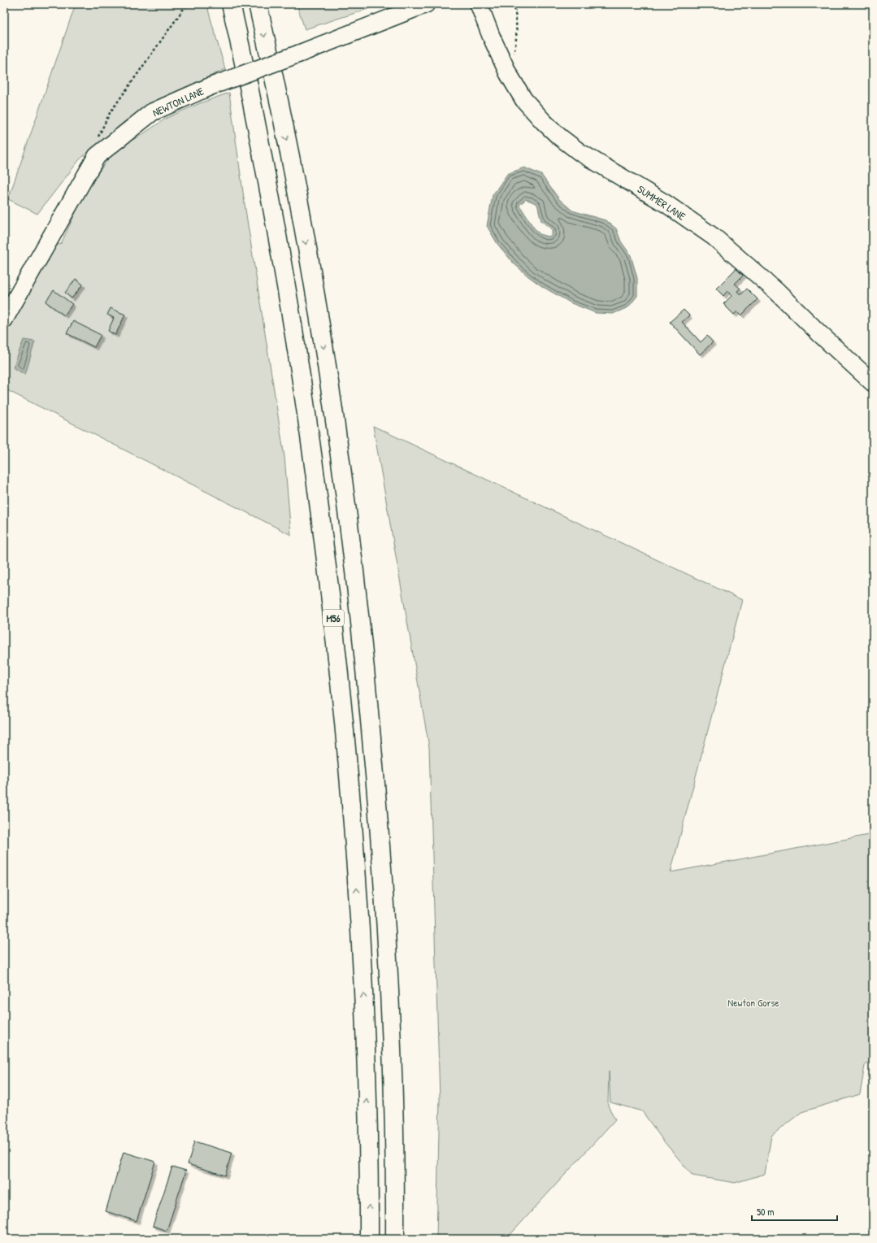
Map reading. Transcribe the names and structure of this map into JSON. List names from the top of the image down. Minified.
{"streets":{"highway":["M56"],"street":["NEWTON LANE","SUMMER LANE"]},"parks":["Newton Gorse"],"scale_bar":"50 m"}
